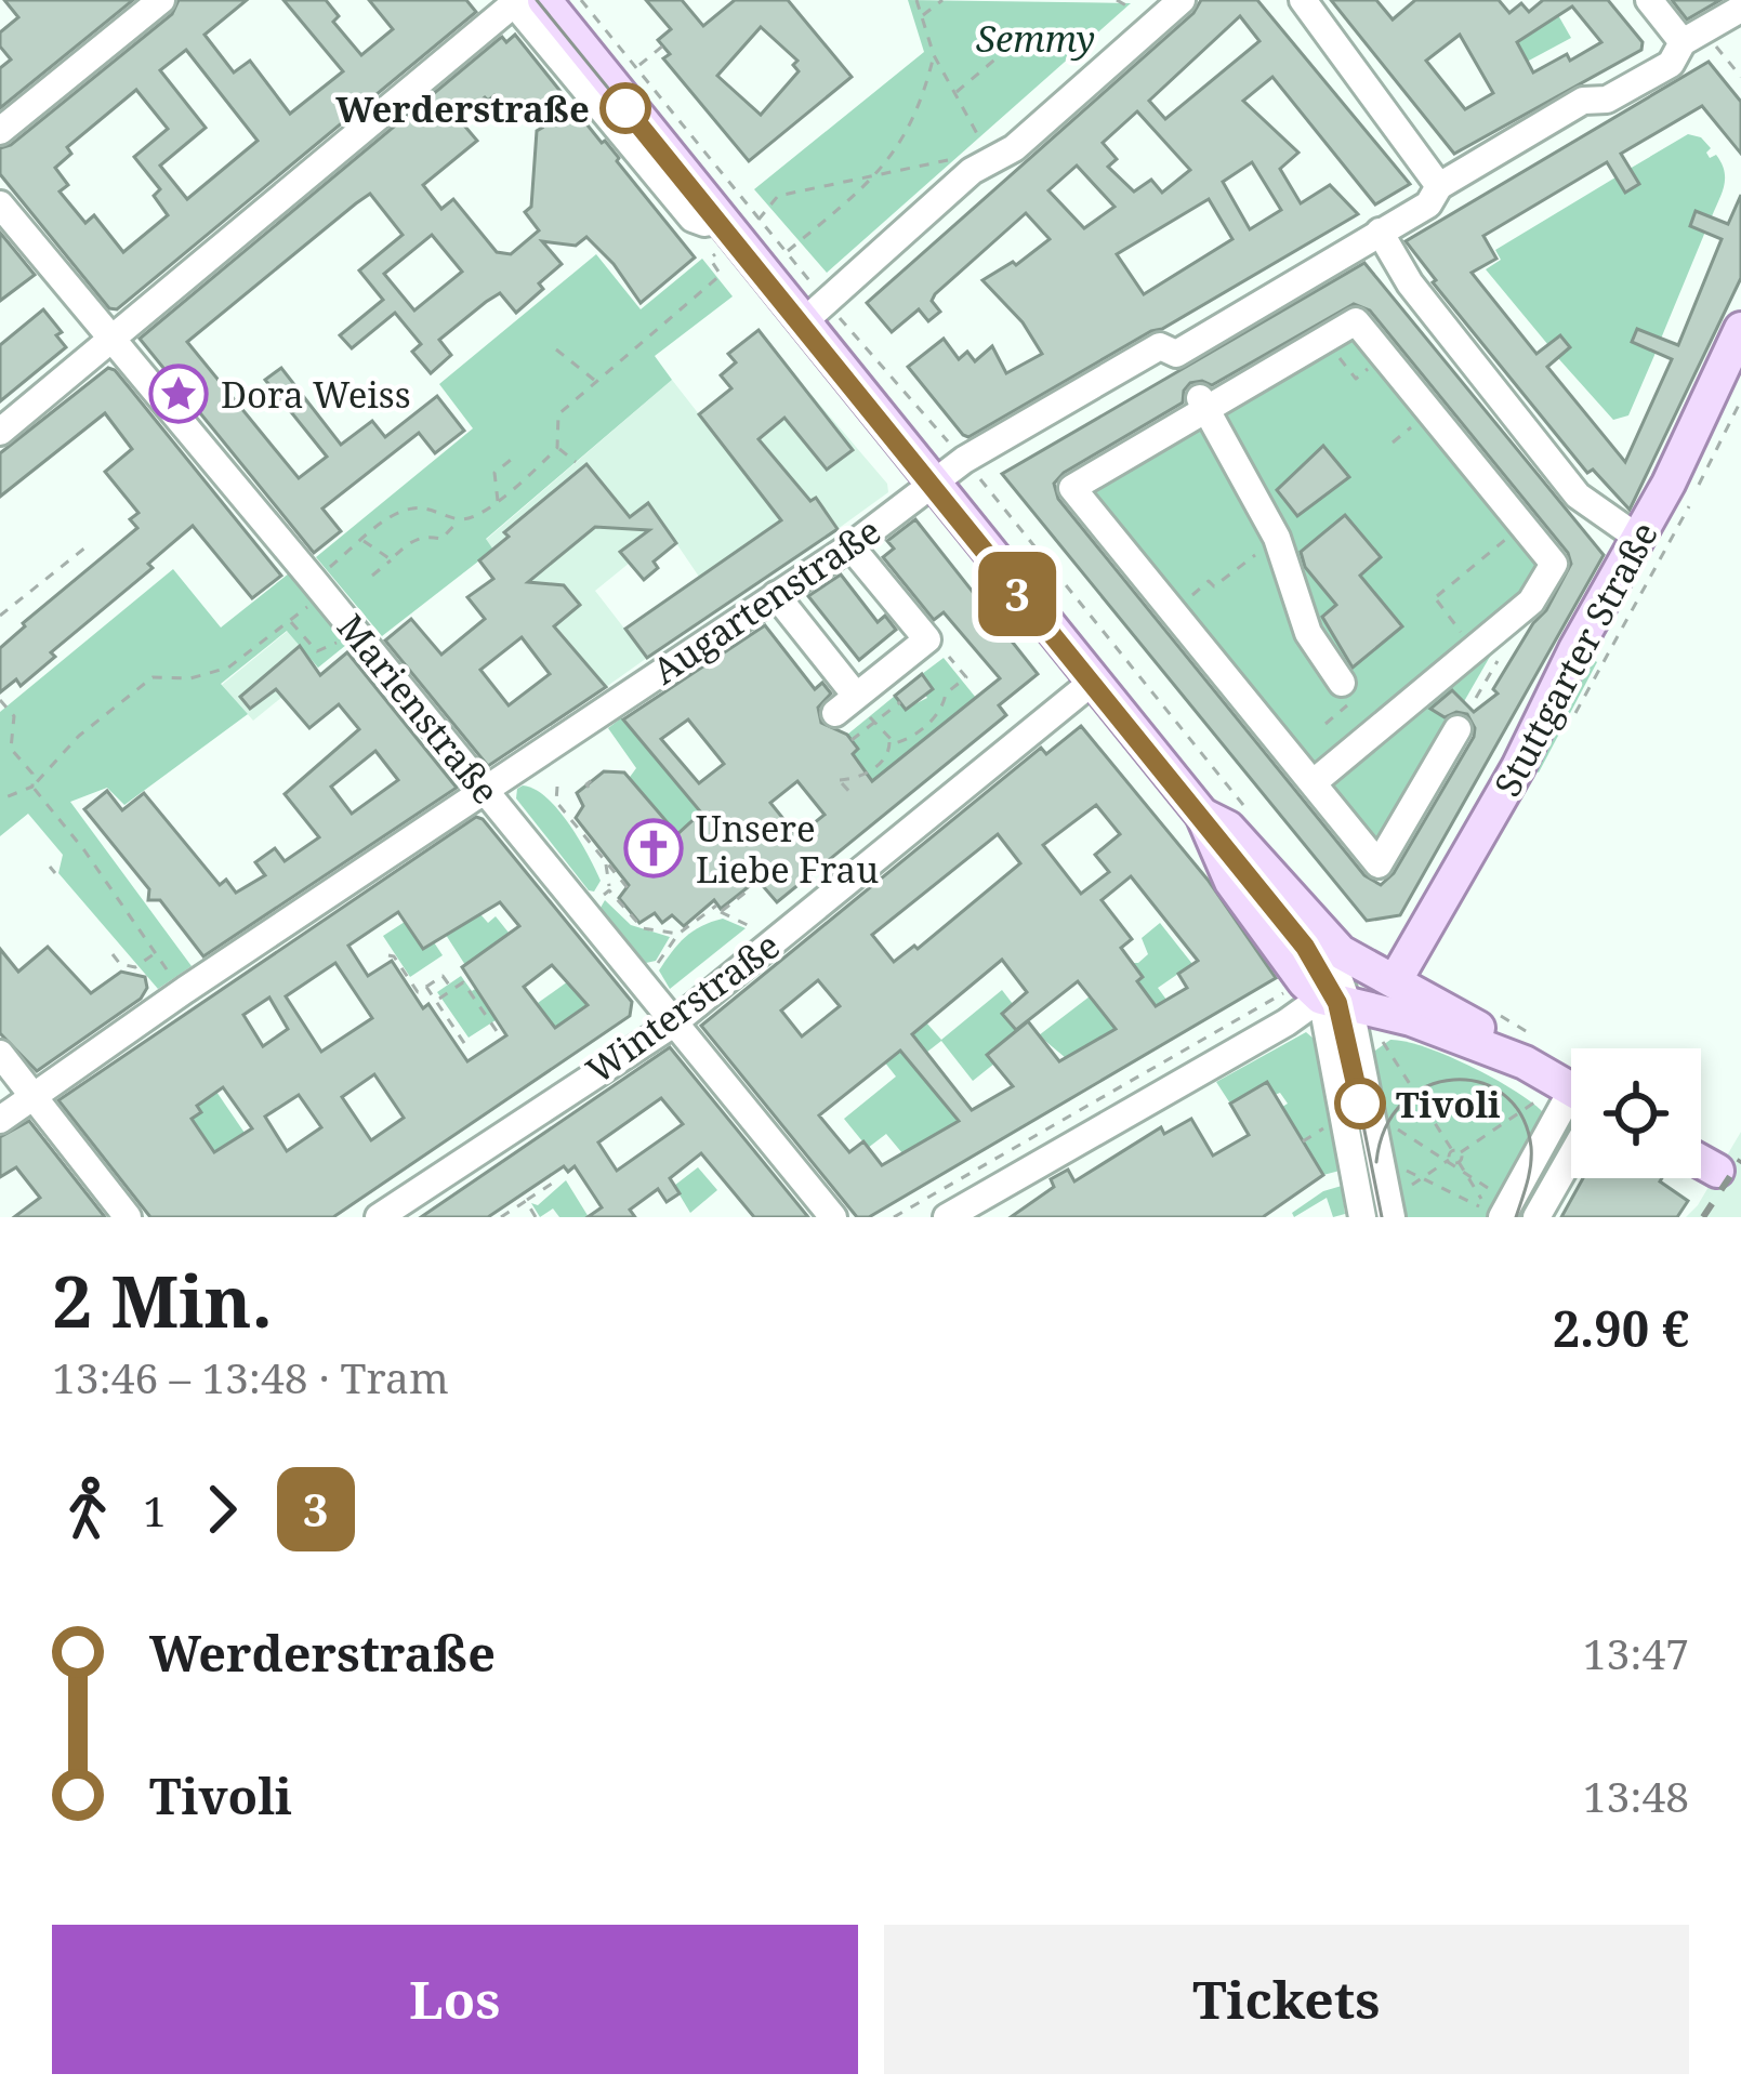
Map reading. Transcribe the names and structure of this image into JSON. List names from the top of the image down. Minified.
{"streets":{"main road":["Stuttgarter Straße"],"street":["Augartenstraße","Marienstraße","Winterstraße"]},"crossings":[["Augartenstraße","Marienstraße"],["Marienstraße","Winterstraße"]],"parks":["Semmy"],"places":{"other":["Werderstraße","Tivoli"],"place":["Dora Weiss"],"church":["Unsere Liebe Frau"]},"lines":["tram line 3"],"page":{"on_map":"3","heading":["2 Min.","13:46 – 13:48 · Tram","2.90 €"],"legs":["1","3"],"list":[{"name":"Werderstraße","value":"13:47"},{"name":"Tivoli","value":"13:48"}],"buttons":["Los","Tickets"]}}
